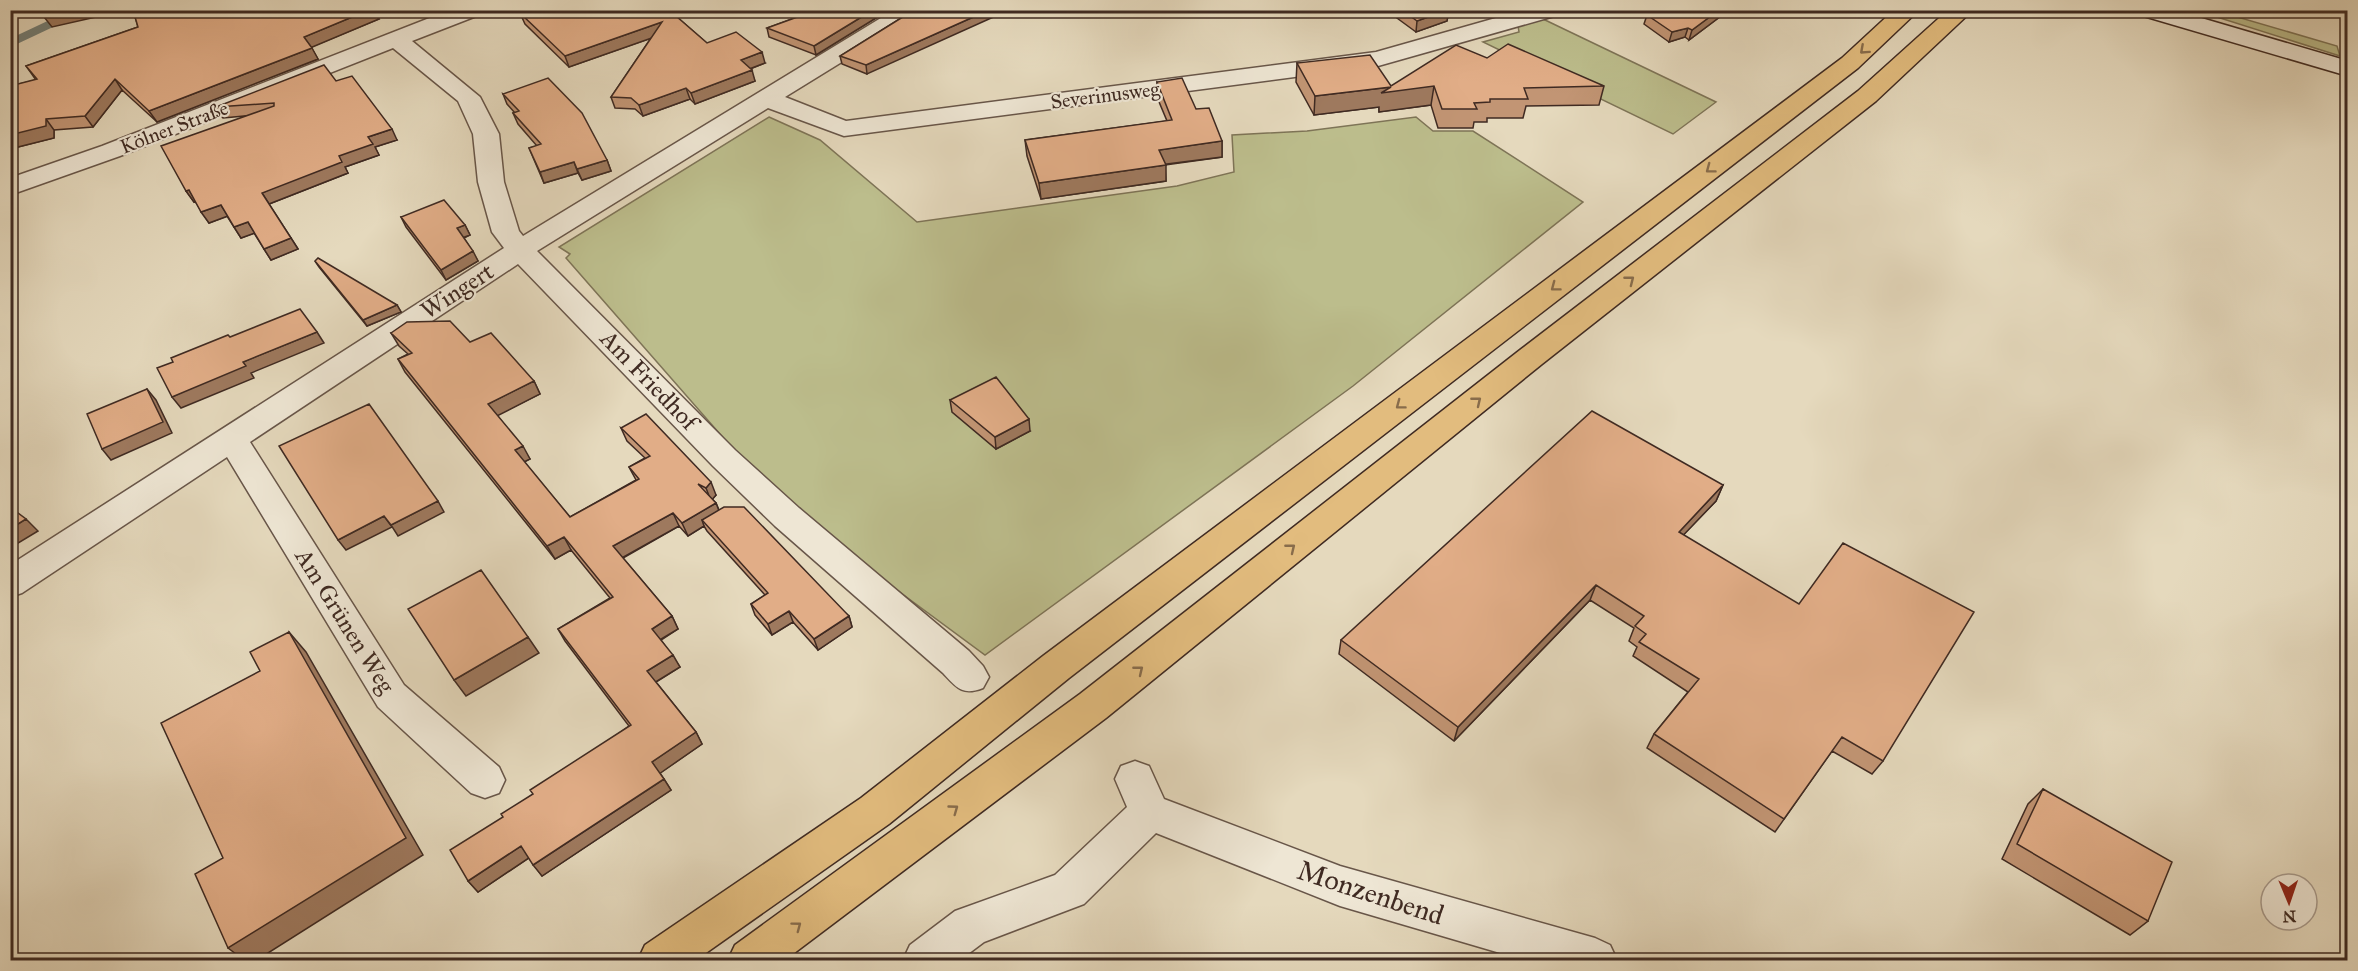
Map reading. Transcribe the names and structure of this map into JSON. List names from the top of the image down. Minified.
{"streets":{"street":["Severinusweg","Kölner Straße","Wingert","Am Friedhof","Am Grünen Weg","Monzenbend"]},"crossings":[["Severinusweg","Wingert"],["Kölner Straße","Am Friedhof"],["Wingert","Am Friedhof"],["Wingert","Am Grünen Weg"]],"north":"bottom"}
